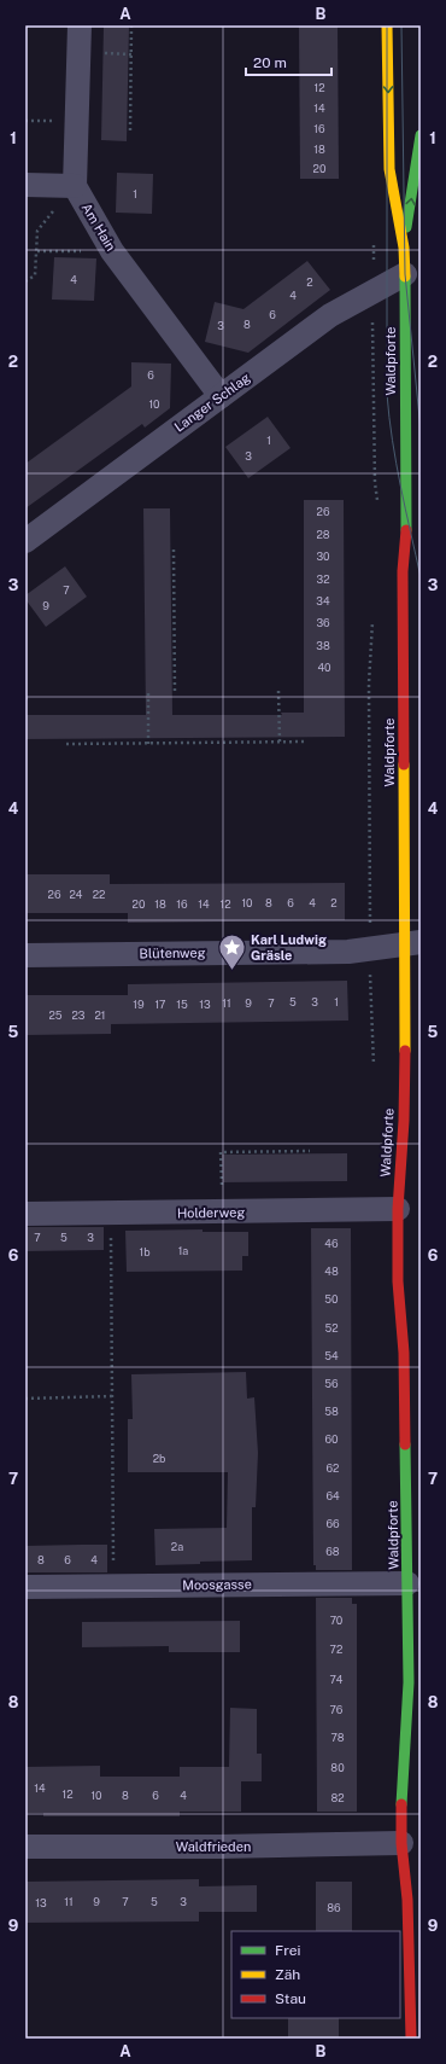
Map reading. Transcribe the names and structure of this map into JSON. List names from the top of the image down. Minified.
{"streets":{"street":["Am Hain","Waldpforte","Langer Schlag","Blütenweg","Holderweg","Moosgasse","Waldfrieden"]},"crossings":[["Am Hain","Langer Schlag"],["Waldpforte","Langer Schlag"],["Waldpforte","Blütenweg"],["Waldpforte","Holderweg"],["Waldpforte","Moosgasse"],["Waldpforte","Waldfrieden"]],"places":{"place":["Karl Ludwig Gräsle"]},"house_numbers":["12","14","16","18","20","1","4","2","4","6","8","3","6","10","1","3","26","28","30","32","7","34","9","36","38","40","26","24","22","10","8","6","4","2","20","18","16","14","12","5","3","1","11","9","7","19","17","15","13","25","23","21","7","5","3","46","1a","1b","48","50","52","54","56","58","60","2b","62","64","66","2a","68","8","6","4","70","72","74","76","78","80","14","12","10","8","6","4","82","11","9","7","5","3","13","86"],"legend":["Frei","Zäh","Stau"],"scale_bar":"20 m","grid":{"columns":["A","B"],"rows":["1","2","3","4","5","6","7","8","9"]}}
